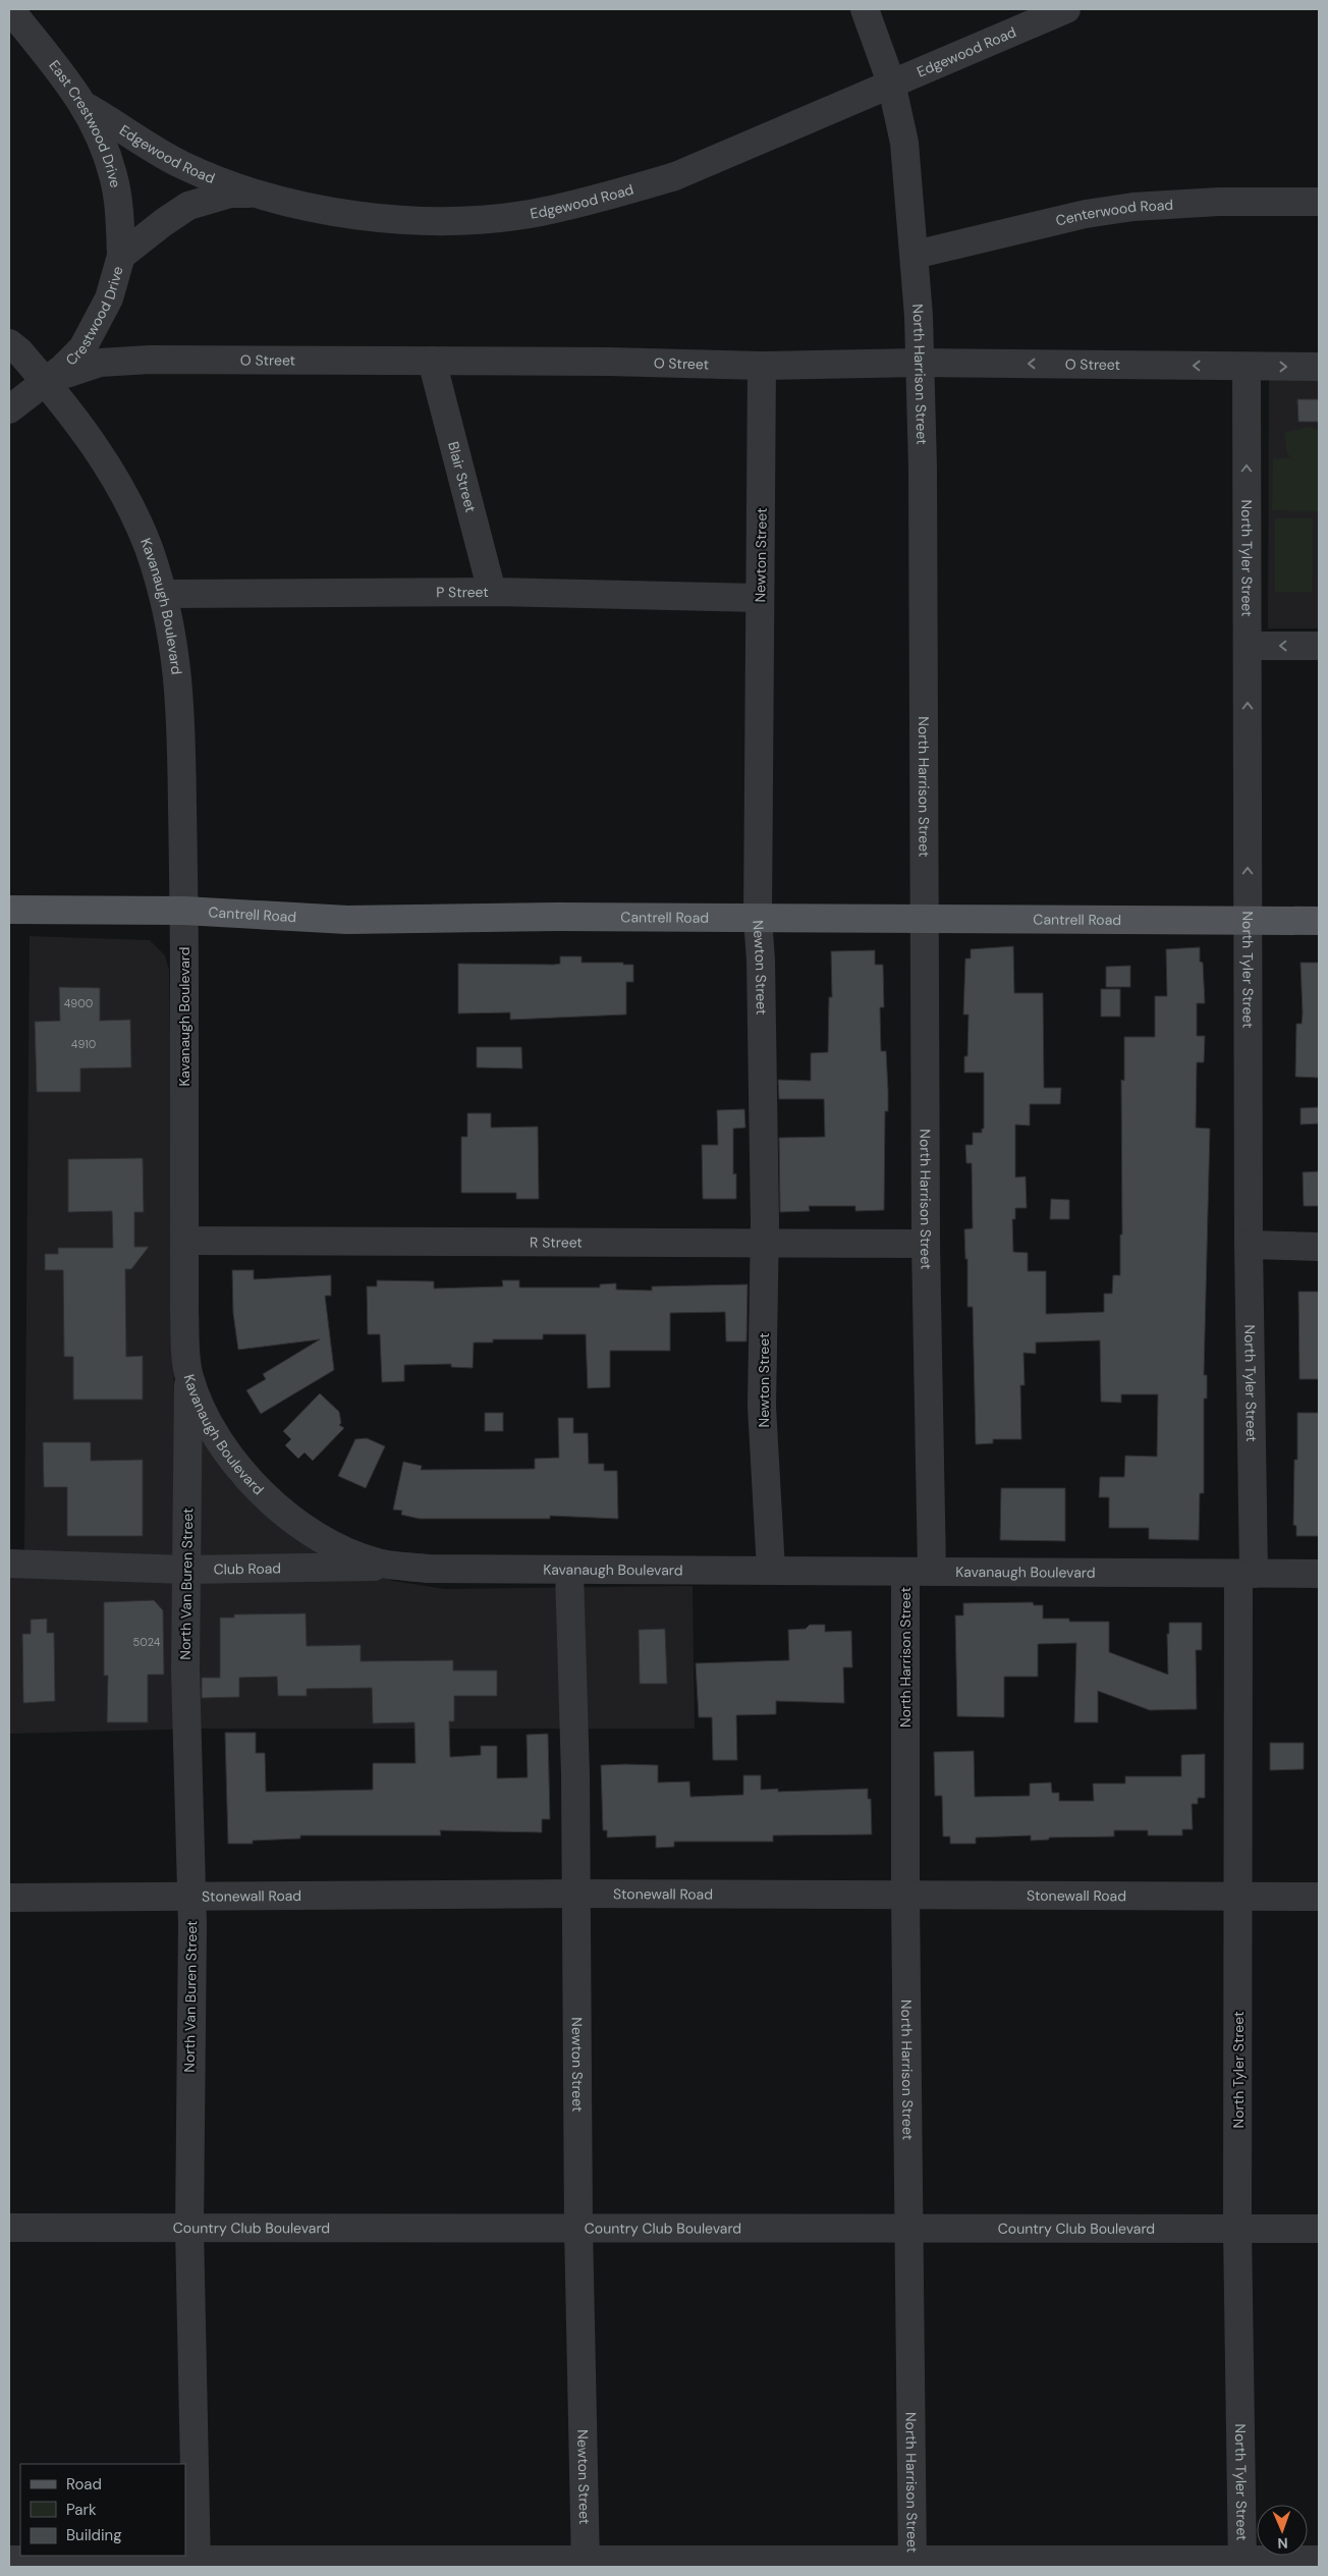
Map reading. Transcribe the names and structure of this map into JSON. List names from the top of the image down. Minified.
{"streets":{"main road":["Cantrell Road"],"street":["Edgewood Road","East Crestwood Drive","Centerwood Road","Crestwood Drive","O Street","North Harrison Street","Blair Street","Newton Street","North Tyler Street","P Street","Kavanaugh Boulevard","R Street","Club Road","North Van Buren Street","Stonewall Road","Country Club Boulevard"]},"crossings":[["Edgewood Road","East Crestwood Drive"],["Edgewood Road","Crestwood Drive"],["Edgewood Road","North Harrison Street"],["East Crestwood Drive","Crestwood Drive"],["Centerwood Road","North Harrison Street"],["Crestwood Drive","O Street"],["Crestwood Drive","Kavanaugh Boulevard"],["O Street","North Harrison Street"],["O Street","Blair Street"],["O Street","Newton Street"],["O Street","North Tyler Street"],["O Street","Kavanaugh Boulevard"],["North Harrison Street","Kavanaugh Boulevard"],["North Harrison Street","Cantrell Road"],["North Harrison Street","R Street"],["North Harrison Street","Stonewall Road"],["North Harrison Street","Country Club Boulevard"],["Blair Street","P Street"],["Newton Street","P Street"],["Newton Street","Kavanaugh Boulevard"],["Newton Street","Cantrell Road"],["Newton Street","R Street"],["Newton Street","Stonewall Road"],["Newton Street","Country Club Boulevard"],["North Tyler Street","Kavanaugh Boulevard"],["North Tyler Street","Cantrell Road"],["North Tyler Street","Stonewall Road"],["North Tyler Street","Country Club Boulevard"],["P Street","Kavanaugh Boulevard"],["Kavanaugh Boulevard","Cantrell Road"],["Kavanaugh Boulevard","R Street"],["Kavanaugh Boulevard","Club Road"],["Kavanaugh Boulevard","North Van Buren Street"],["Club Road","North Van Buren Street"],["North Van Buren Street","Stonewall Road"],["North Van Buren Street","Country Club Boulevard"]],"house_numbers":["4900","4910","5024"],"legend":["Road","Park","Building"],"north":"bottom"}
